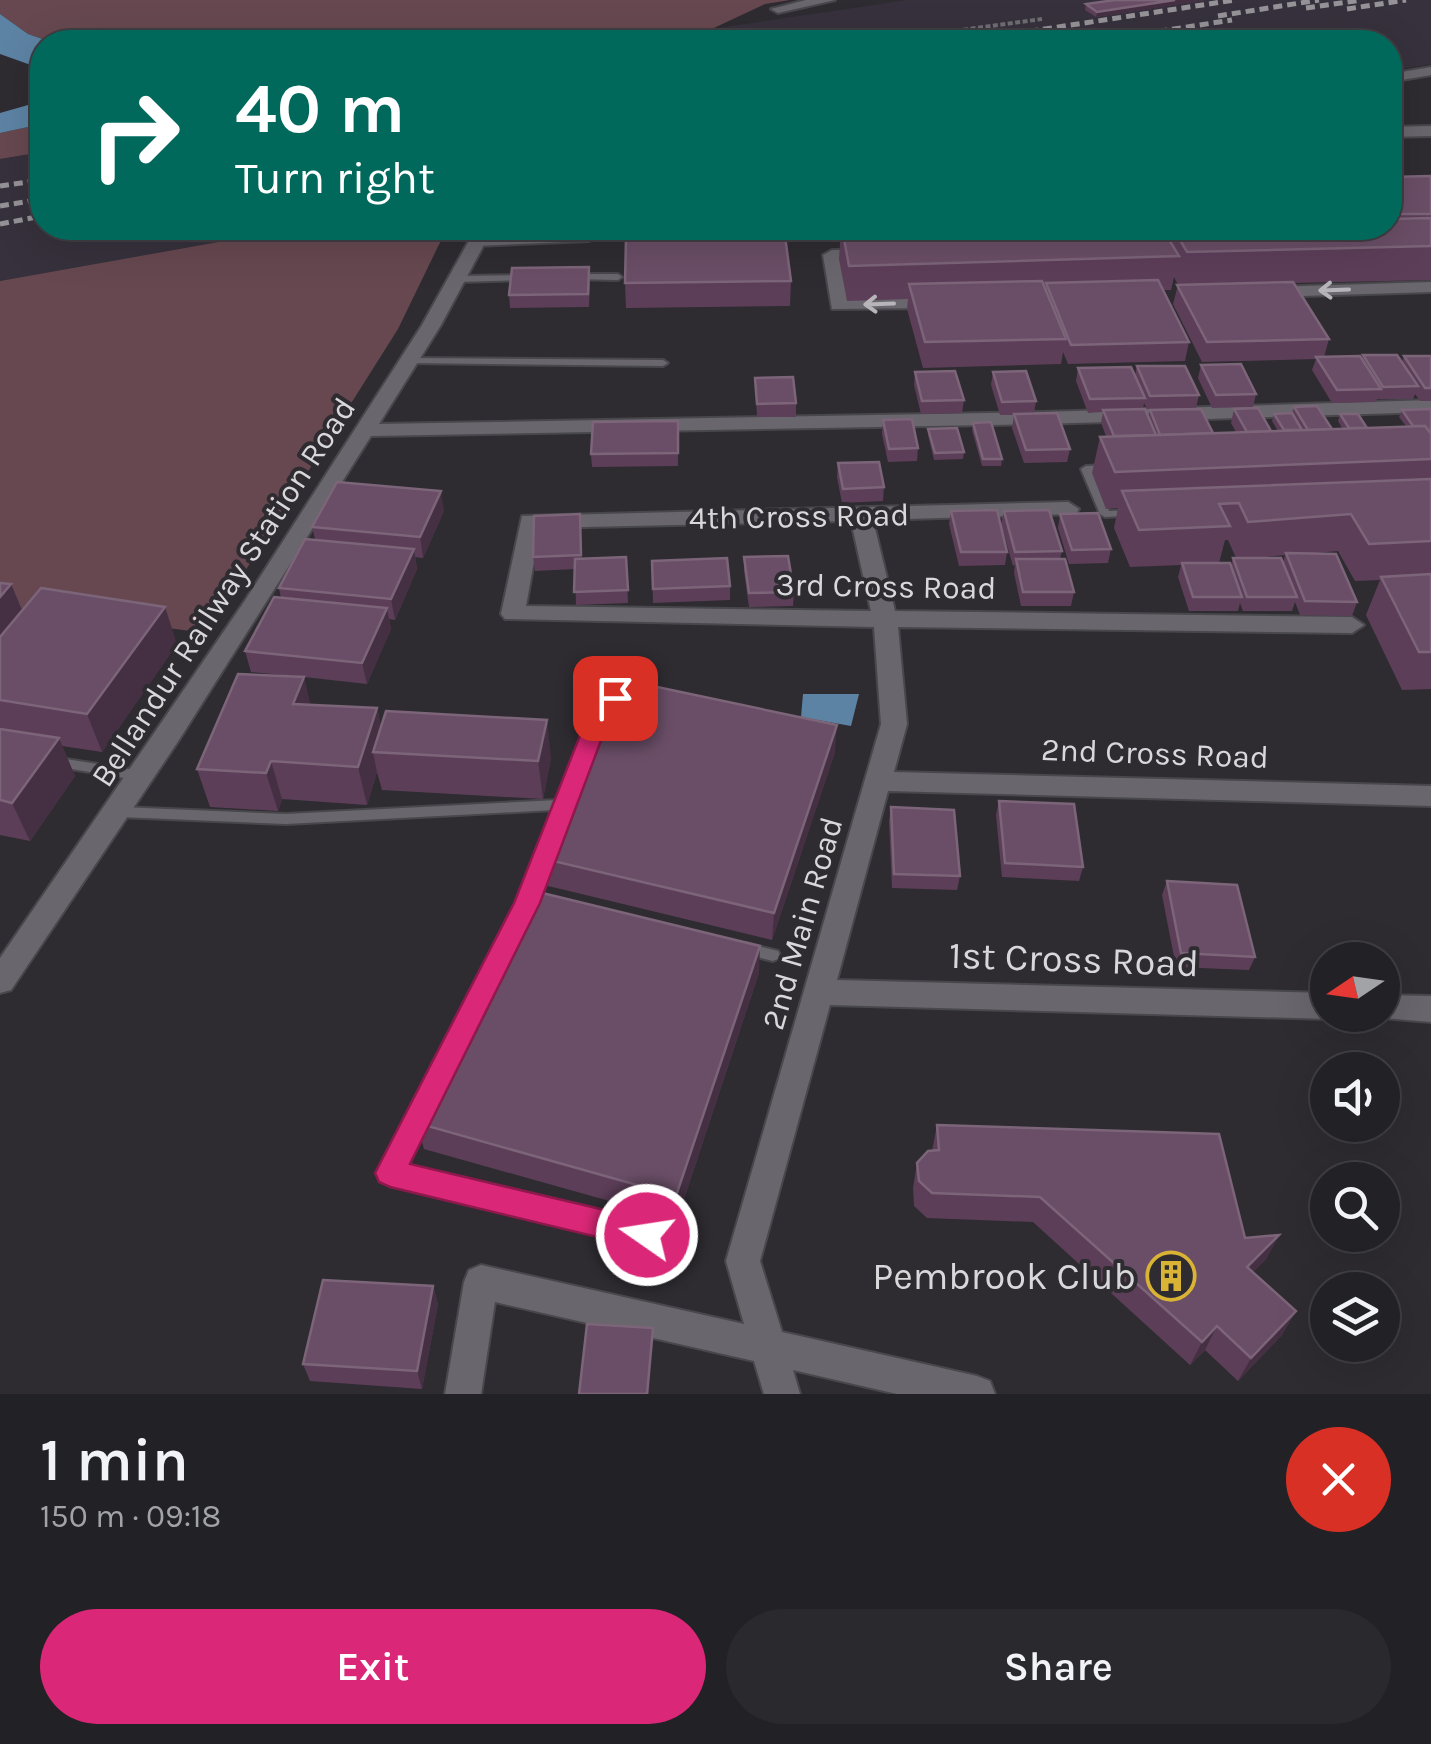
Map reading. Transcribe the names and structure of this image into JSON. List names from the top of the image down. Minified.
{"streets":{"street":["4th Cross Road","3rd Cross Road","Bellandur Railway Station Road","2nd Cross Road","2nd Main Road","1st Cross Road"]},"crossings":[["4th Cross Road","3rd Cross Road"],["4th Cross Road","2nd Main Road"],["3rd Cross Road","2nd Main Road"],["2nd Cross Road","2nd Main Road"],["2nd Main Road","1st Cross Road"]],"places":{"building":["Pembrook Club"]},"north":"left","page":{"turn":["40 m","Turn right"],"heading":["1 min","150 m · 09:18"],"buttons":["Exit","Share"]}}
